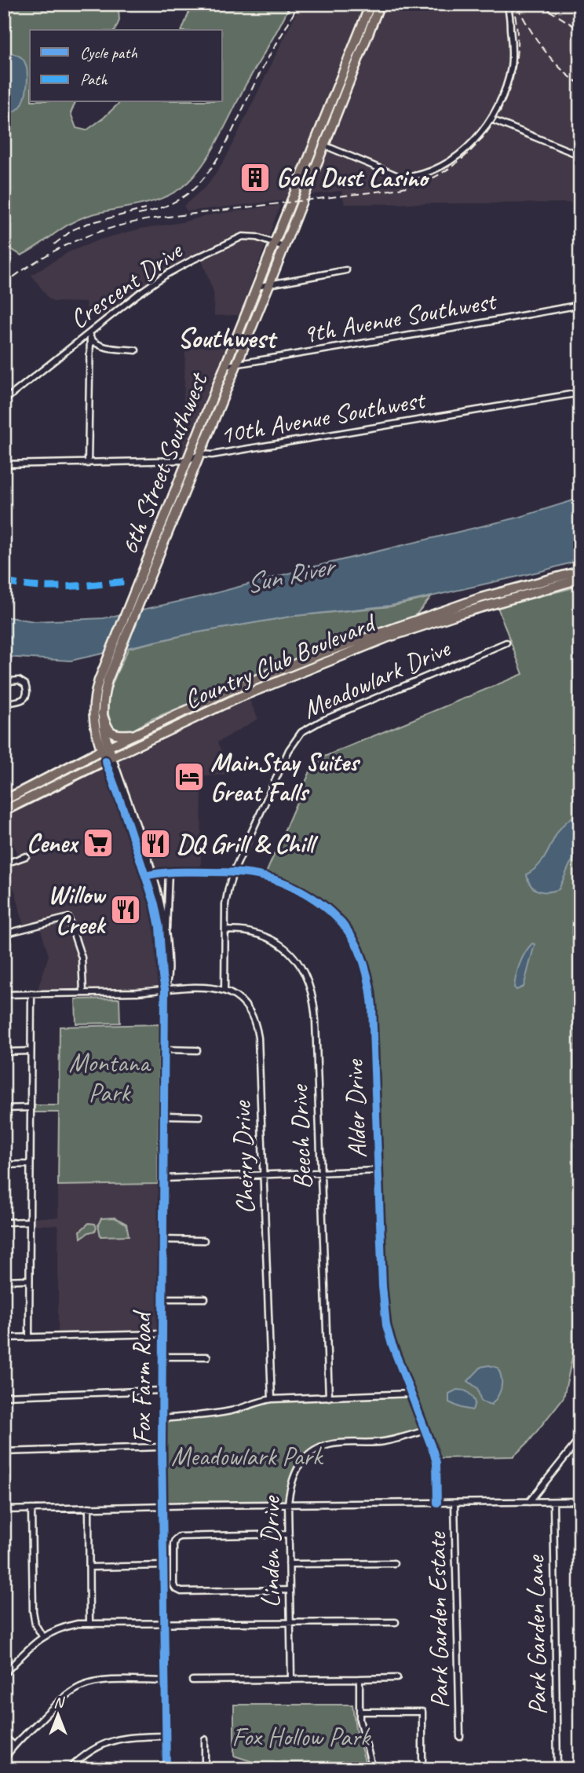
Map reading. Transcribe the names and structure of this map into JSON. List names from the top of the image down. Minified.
{"streets":{"highway":["Country Club Boulevard"],"main road":["6th Street Southwest"],"street":["Crescent Drive","9th Avenue Southwest","10th Avenue Southwest","Meadowlark Drive","Alder Drive","Beech Drive","Cherry Drive","Fox Farm Road","Linden Drive","Park Garden Estate","Park Garden Lane"]},"crossings":[["Crescent Drive","6th Street Southwest"],["9th Avenue Southwest","6th Street Southwest"],["10th Avenue Southwest","6th Street Southwest"],["6th Street Southwest","Country Club Boulevard"],["6th Street Southwest","Fox Farm Road"],["Country Club Boulevard","Fox Farm Road"],["Meadowlark Drive","Alder Drive"],["Meadowlark Drive","Beech Drive"],["Meadowlark Drive","Cherry Drive"],["Alder Drive","Fox Farm Road"],["Alder Drive","Linden Drive"],["Cherry Drive","Fox Farm Road"]],"districts":["Southwest"],"water":["Sun River"],"parks":["Montana Park","Meadowlark Park","Fox Hollow Park"],"places":{"building":["Gold Dust Casino"],"hotel":["MainStay Suites Great Falls"],"supermarket":["Cenex"],"restaurant":["DQ Grill & Chill","Willow Creek"]},"legend":["Cycle path","Path"],"north":"top"}
